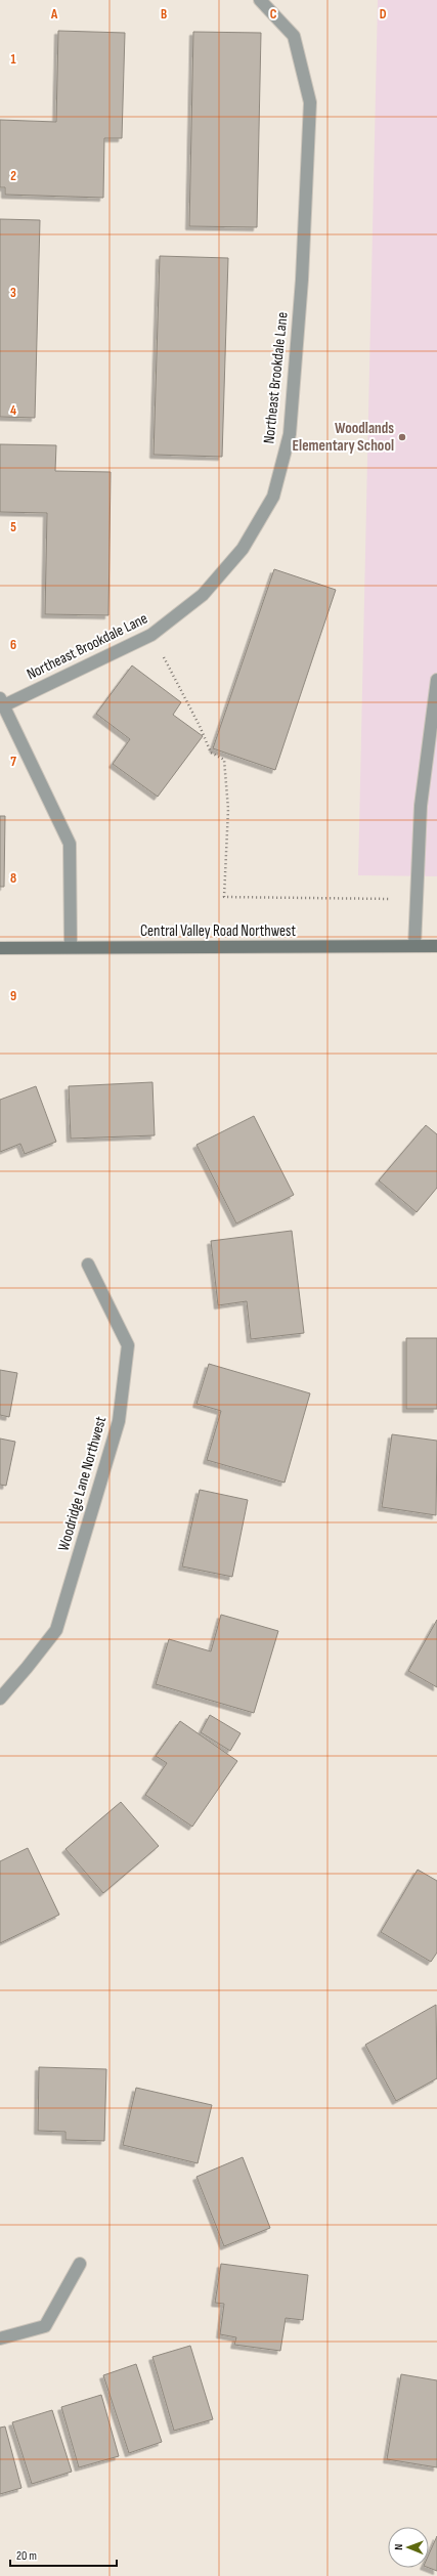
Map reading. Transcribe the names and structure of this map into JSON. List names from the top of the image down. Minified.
{"streets":{"main road":["Central Valley Road Northwest"],"street":["Northeast Brookdale Lane","Woodridge Lane Northwest"]},"crossings":[["Northeast Brookdale Lane","Central Valley Road Northwest"]],"places":["Woodlands Elementary School"],"scale_bar":"20 m","north":"left","grid":{"columns":["A","B","C","D"],"rows":["1","2","3","4","5","6","7","8","9"]}}
